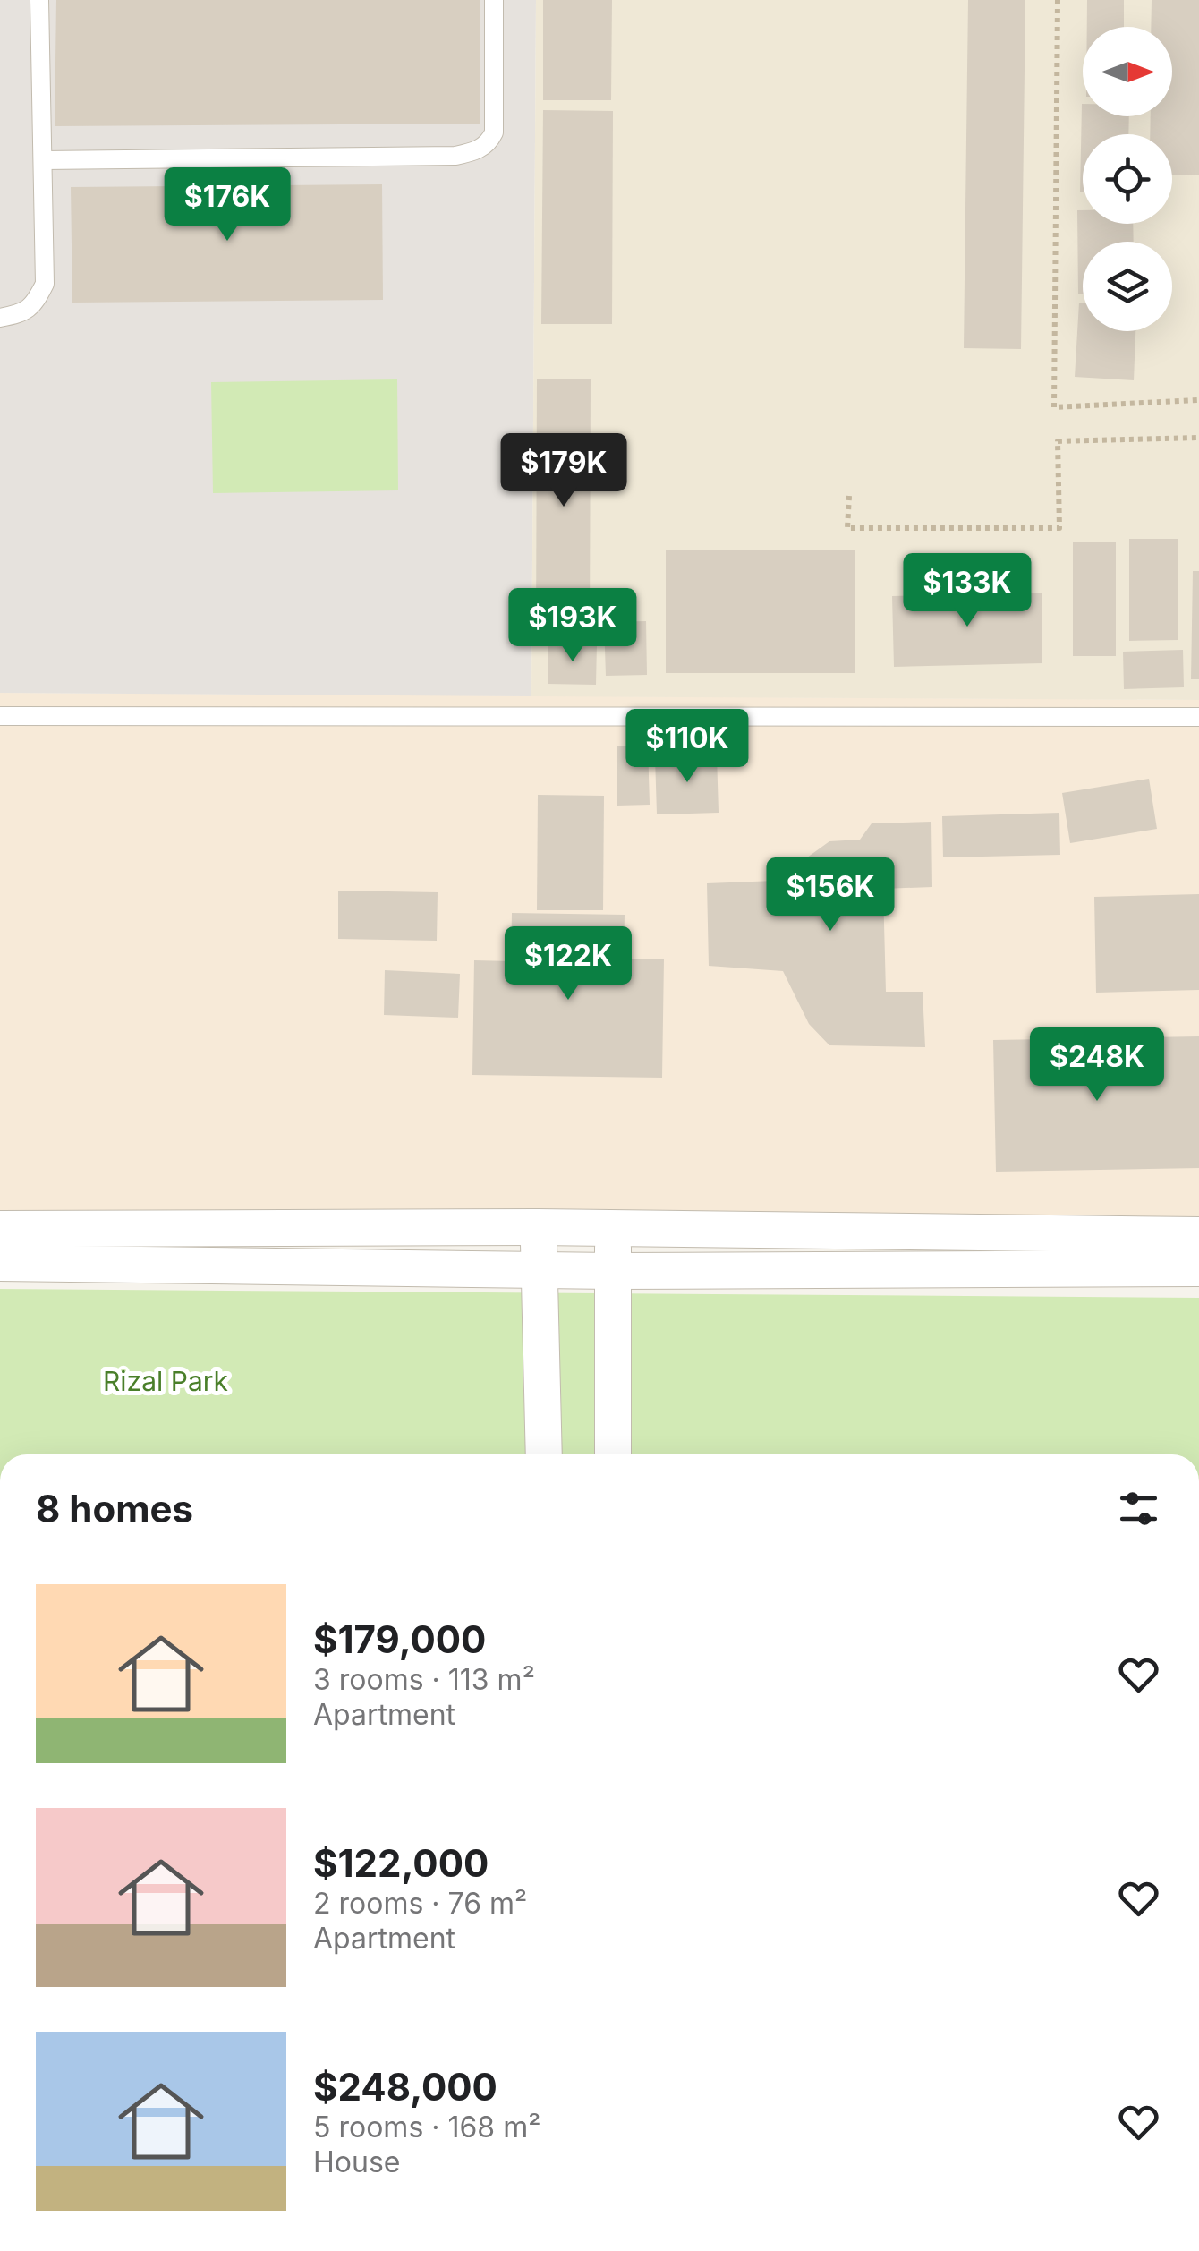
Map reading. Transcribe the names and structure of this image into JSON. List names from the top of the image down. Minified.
{"parks":["Rizal Park"],"north":"right","page":{"price":["$176K","$179K","$133K","$193K","$110K","$156K","$122K","$248K"],"heading":"8 homes","list":[{"name":"$179,000","note":"3 rooms · 113 m² · Apartment"},{"name":"$122,000","note":"2 rooms · 76 m² · Apartment"},{"name":"$248,000","note":"5 rooms · 168 m² · House"}]}}
